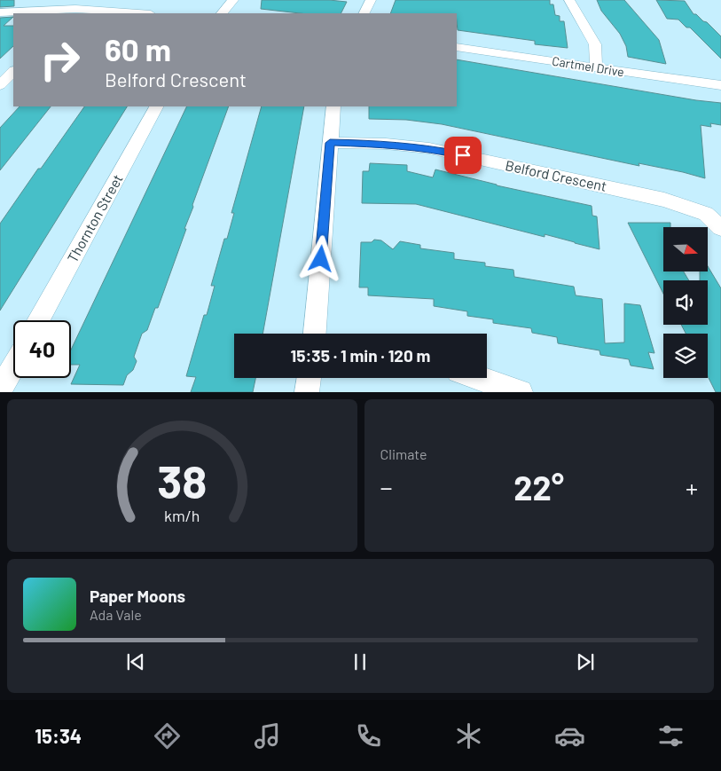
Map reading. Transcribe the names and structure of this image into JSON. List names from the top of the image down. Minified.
{"streets":{"street":["Cartmel Drive","Belford Crescent","Thornton Street"]},"north":"right","page":{"turn":["60 m","Belford Crescent"],"limit":"40","trip":"15:35 · 1 min · 120 m","tile":"Climate","heat":["−","22°","+"],"song":["Paper Moons","Ada Vale"],"tabs":"15:34","gauge":["38","km/h"]}}
